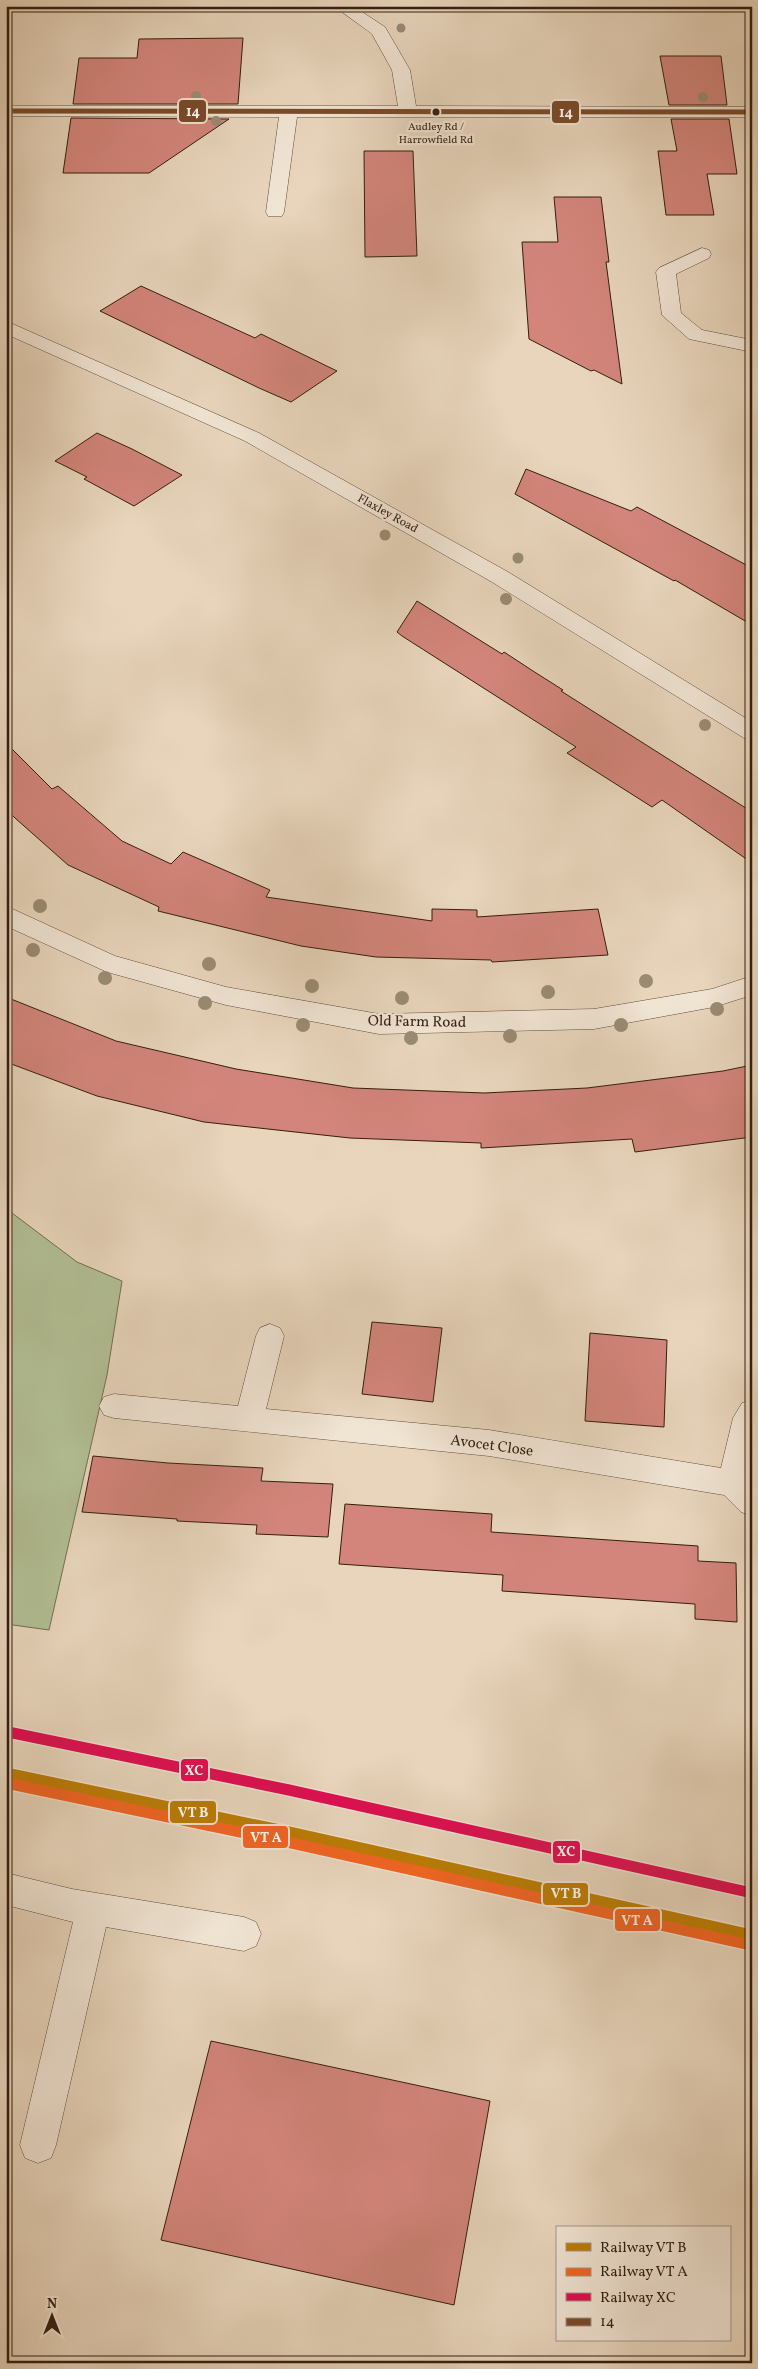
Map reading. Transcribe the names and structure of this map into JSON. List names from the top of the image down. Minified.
{"streets":{"street":["Flaxley Road","Old Farm Road","Avocet Close"]},"places":["Audley Rd / Harrowfield Rd"],"lines":["transit line 14","rail line XC"],"legend":["Railway VT B","Railway VT A","Railway XC","14"],"north":"top"}
